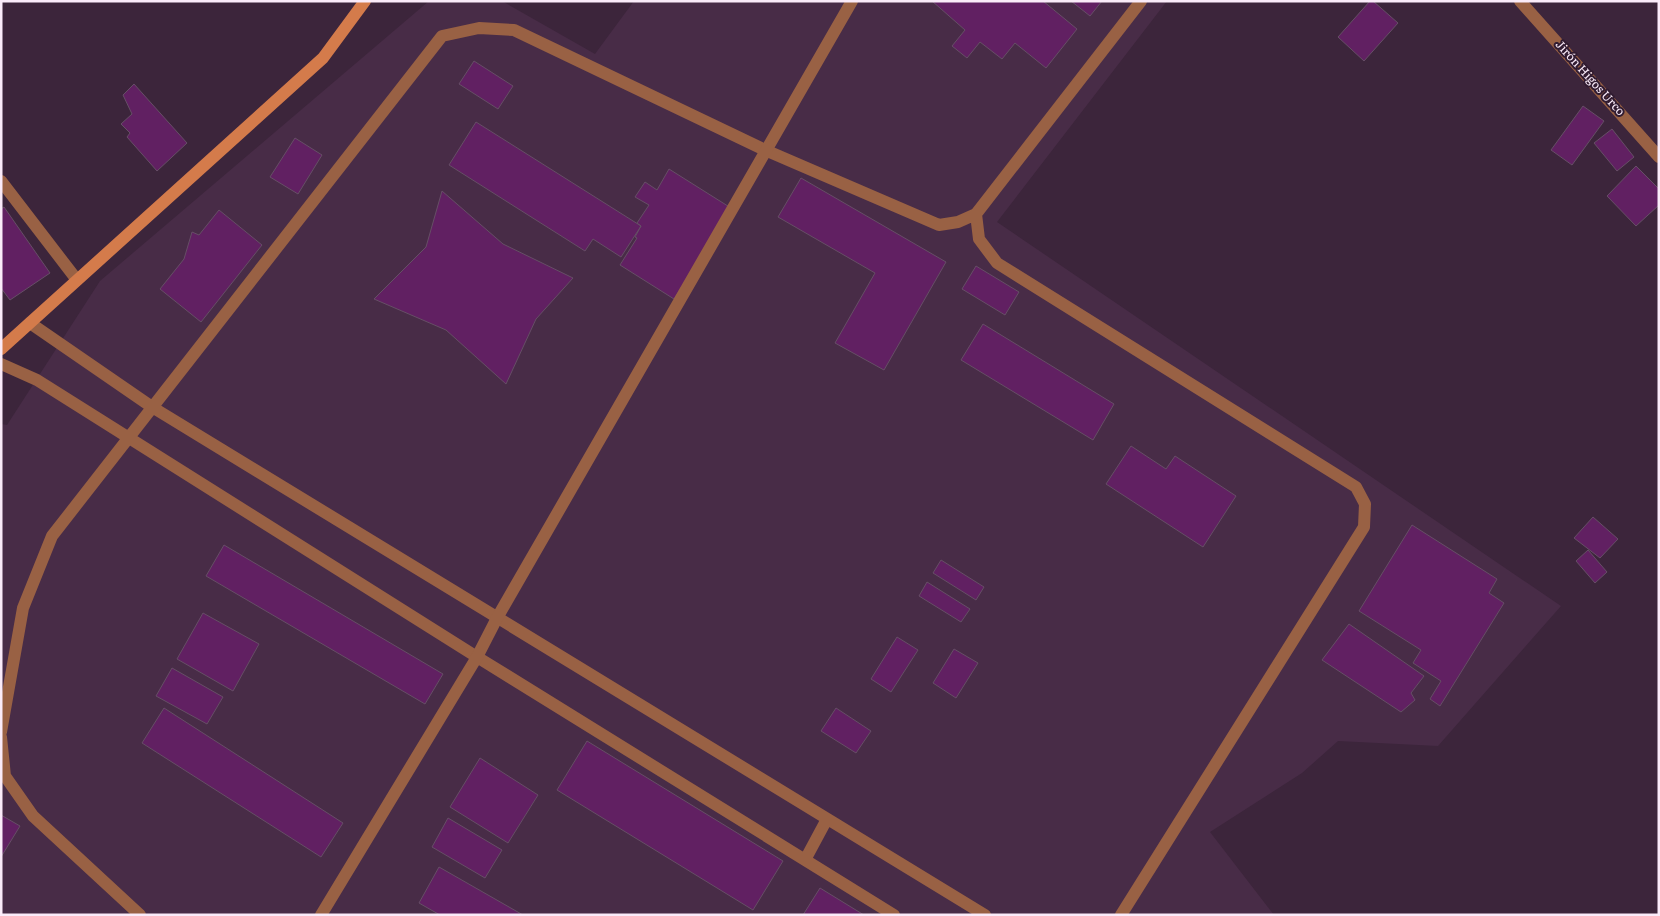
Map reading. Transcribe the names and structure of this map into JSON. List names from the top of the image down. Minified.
{"streets":{"street":["Jirón Higos Urco"]}}
